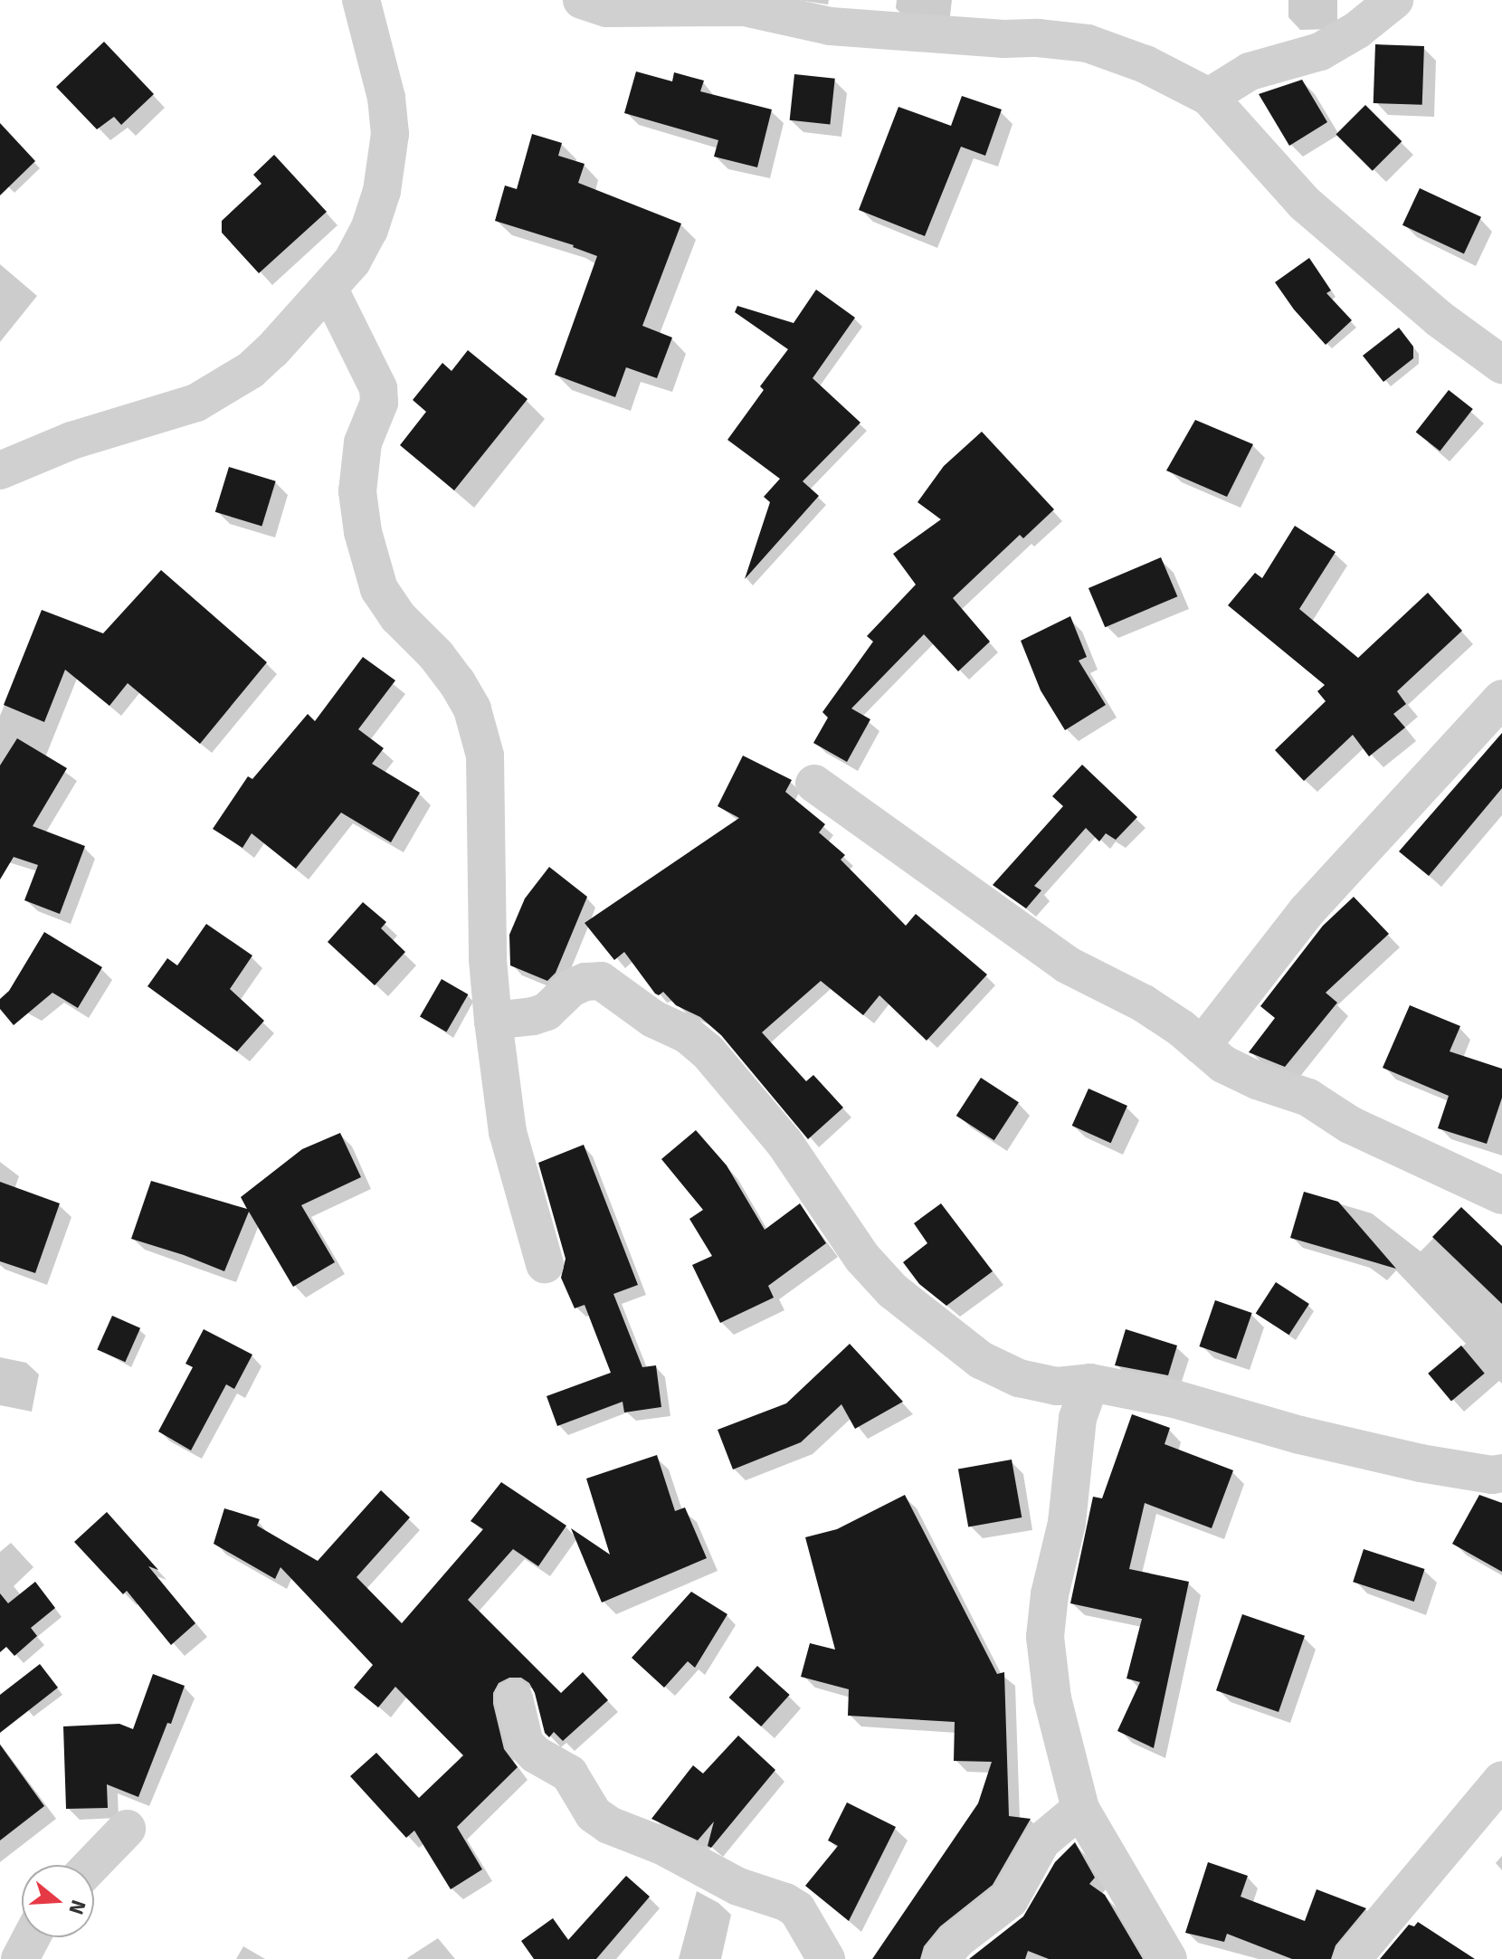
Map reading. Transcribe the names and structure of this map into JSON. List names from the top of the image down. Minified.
{"north":"right"}
